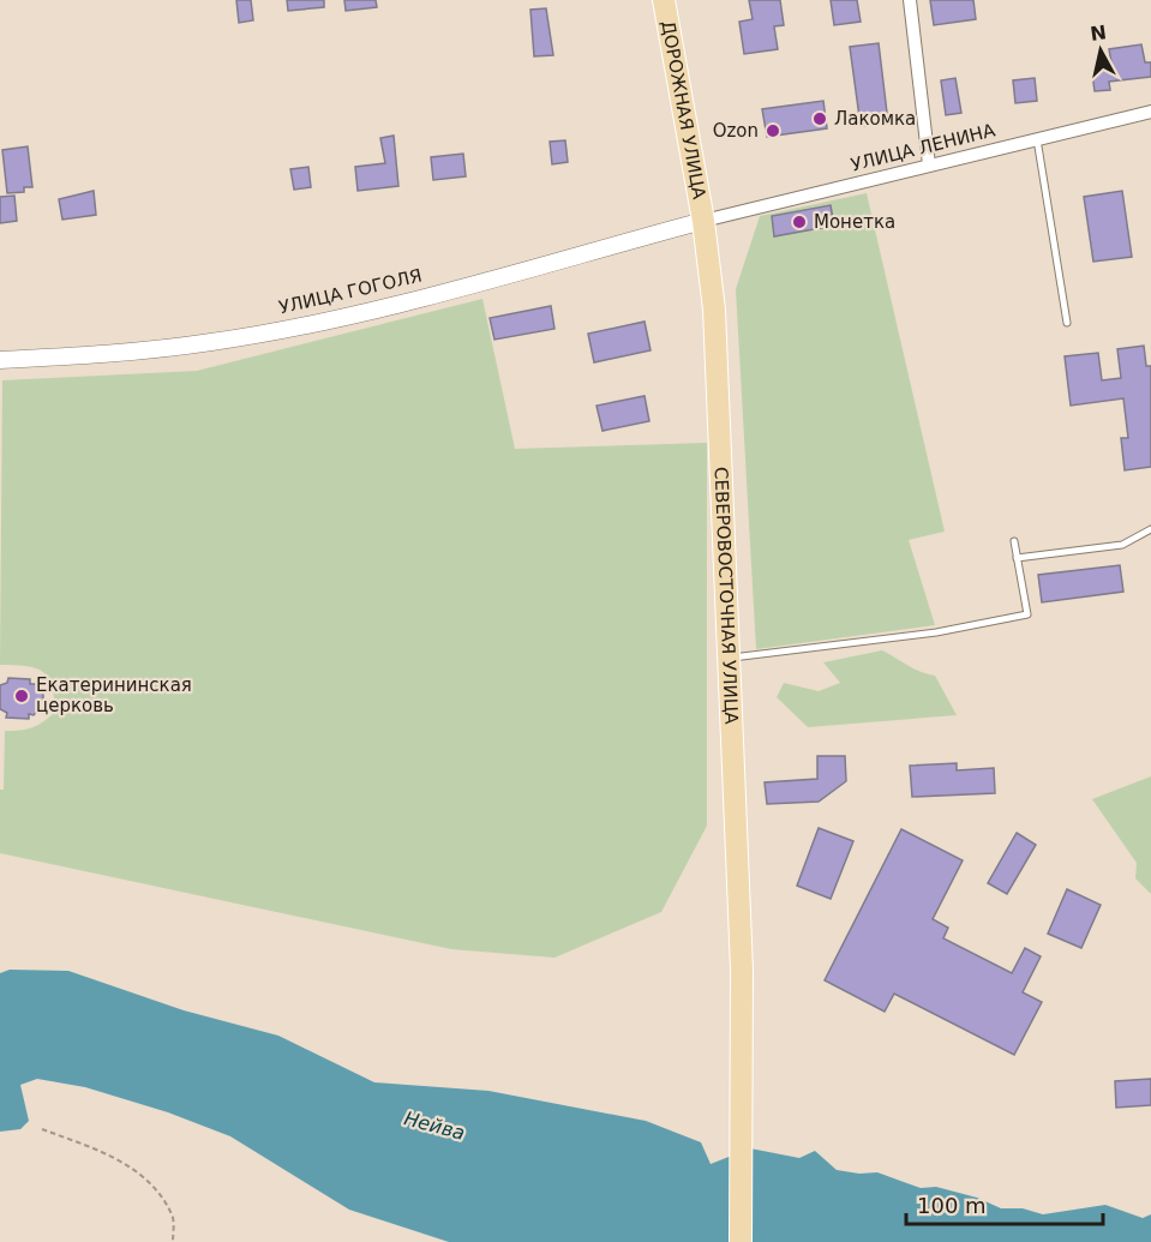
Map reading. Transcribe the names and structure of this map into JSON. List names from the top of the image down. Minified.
{"streets":{"main road":["ДОРОЖНАЯ УЛИЦА","СЕВЕРОВОСТОЧНАЯ УЛИЦА"],"street":["УЛИЦА ЛЕНИНА","УЛИЦА ГОГОЛЯ"]},"crossings":[["ДОРОЖНАЯ УЛИЦА","УЛИЦА ЛЕНИНА"],["ДОРОЖНАЯ УЛИЦА","УЛИЦА ГОГОЛЯ"],["ДОРОЖНАЯ УЛИЦА","СЕВЕРОВОСТОЧНАЯ УЛИЦА"],["УЛИЦА ЛЕНИНА","УЛИЦА ГОГОЛЯ"],["УЛИЦА ЛЕНИНА","СЕВЕРОВОСТОЧНАЯ УЛИЦА"],["УЛИЦА ГОГОЛЯ","СЕВЕРОВОСТОЧНАЯ УЛИЦА"]],"water":["Нейва"],"places":["Лакомка","Ozon","Монетка","Екатерининская церковь"],"scale_bar":"100 m","north":"top"}
